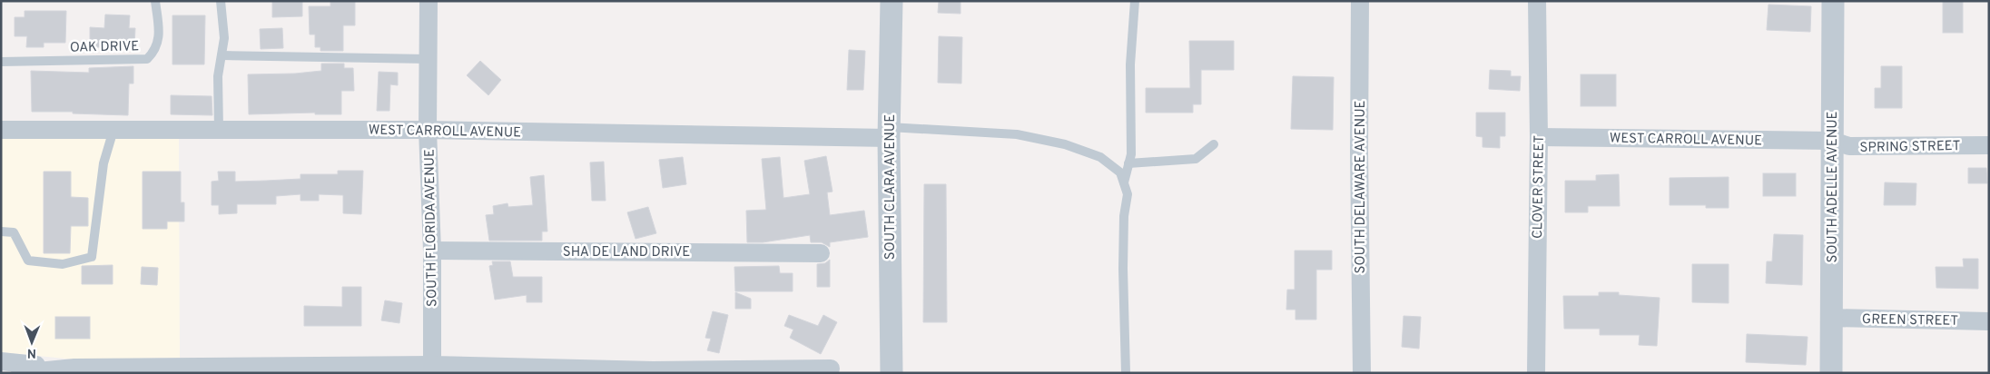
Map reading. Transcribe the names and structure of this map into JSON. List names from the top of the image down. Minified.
{"streets":{"street":["WEST CARROLL AVENUE","SPRING STREET","SOUTH CLARA AVENUE","SOUTH DELAWARE AVENUE","CLOVER STREET","SOUTH ADELLE AVENUE","SOUTH FLORIDA AVENUE","SHA DE LAND DRIVE","GREEN STREET"],"lane":["OAK DRIVE"]},"crossings":[["WEST CARROLL AVENUE","SPRING STREET"],["WEST CARROLL AVENUE","SOUTH CLARA AVENUE"],["WEST CARROLL AVENUE","CLOVER STREET"],["WEST CARROLL AVENUE","SOUTH ADELLE AVENUE"],["WEST CARROLL AVENUE","SOUTH FLORIDA AVENUE"],["SPRING STREET","SOUTH ADELLE AVENUE"],["SOUTH ADELLE AVENUE","GREEN STREET"],["SOUTH FLORIDA AVENUE","SHA DE LAND DRIVE"]],"north":"bottom"}
